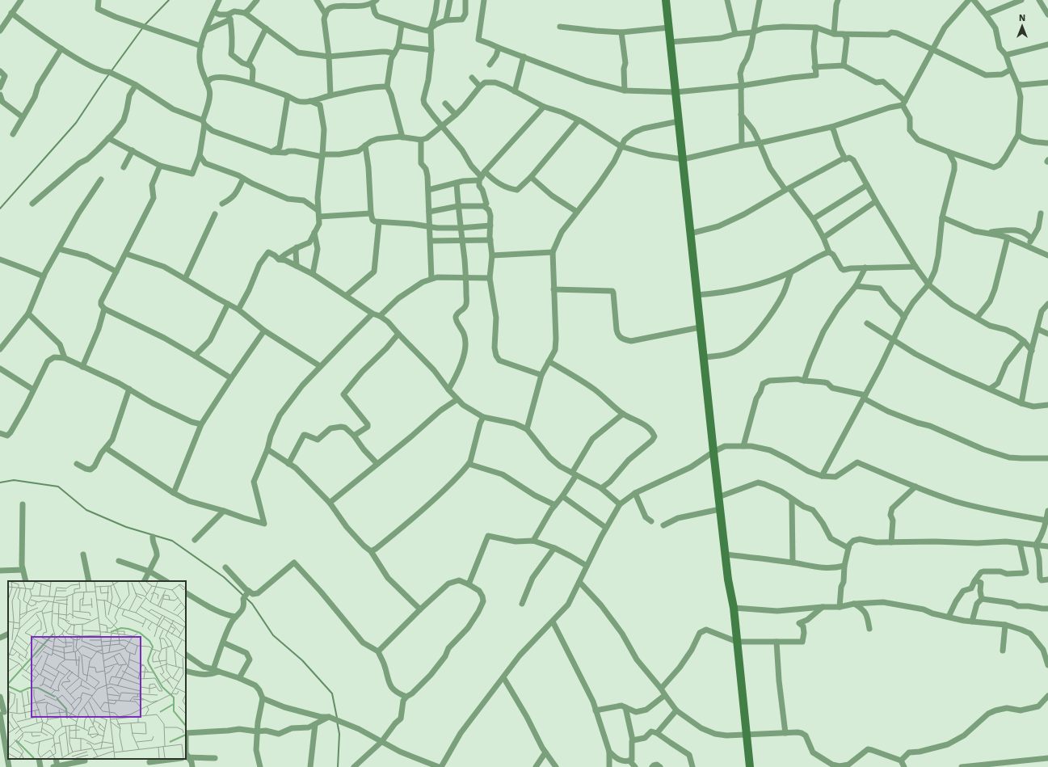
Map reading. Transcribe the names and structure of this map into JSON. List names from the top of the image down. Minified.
{"north":"top"}
